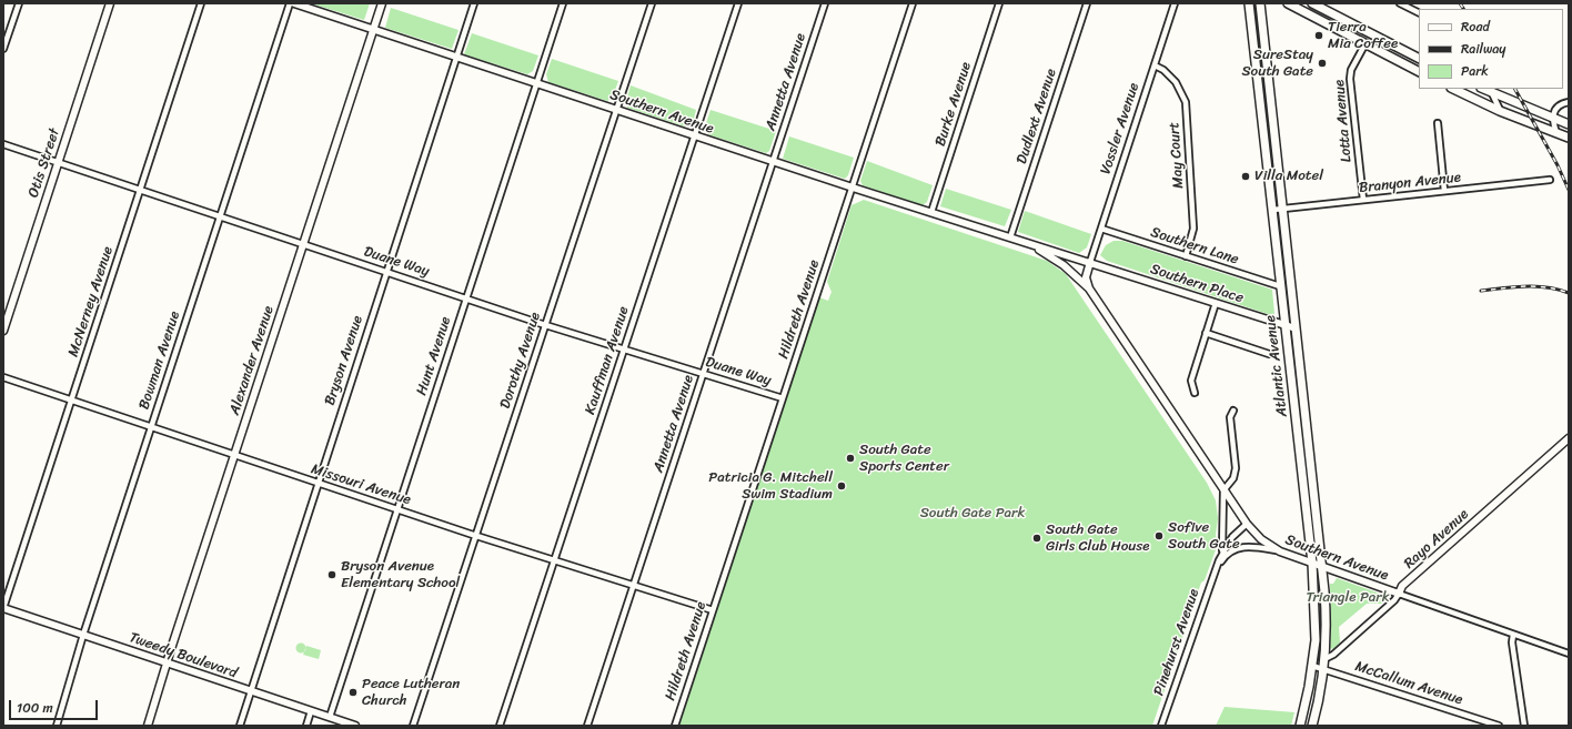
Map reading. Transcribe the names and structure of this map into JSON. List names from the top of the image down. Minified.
{"streets":{"main road":["Atlantic Avenue"],"street":["Annetta Avenue","Burke Avenue","Southern Avenue","Dudlext Avenue","Lotta Avenue","Vossler Avenue","May Court","Otis Street","Branyon Avenue","Southern Lane","Duane Way","Southern Place","McNerney Avenue","Hildreth Avenue","Hunt Avenue","Bowman Avenue","Alexander Avenue","Bryson Avenue","Dorothy Avenue","Kauffman Avenue","Missouri Avenue","Rayo Avenue","Pinehurst Avenue","Tweedy Boulevard","McCallum Avenue"]},"crossings":[["Annetta Avenue","Southern Avenue"],["Annetta Avenue","Duane Way"],["Annetta Avenue","Missouri Avenue"],["Burke Avenue","Southern Avenue"],["Southern Avenue","Dudlext Avenue"],["Southern Avenue","Vossler Avenue"],["Southern Avenue","Southern Place"],["Southern Avenue","Hildreth Avenue"],["Southern Avenue","Hunt Avenue"],["Southern Avenue","Alexander Avenue"],["Southern Avenue","Bryson Avenue"],["Southern Avenue","Dorothy Avenue"],["Southern Avenue","Kauffman Avenue"],["Southern Avenue","Atlantic Avenue"],["Southern Avenue","Rayo Avenue"],["Southern Avenue","Pinehurst Avenue"],["Lotta Avenue","Branyon Avenue"],["Vossler Avenue","May Court"],["Vossler Avenue","Southern Lane"],["Vossler Avenue","Southern Place"],["May Court","Southern Lane"],["Otis Street","Duane Way"],["Branyon Avenue","Atlantic Avenue"],["Southern Lane","Atlantic Avenue"],["Duane Way","McNerney Avenue"],["Duane Way","Hildreth Avenue"],["Duane Way","Hunt Avenue"],["Duane Way","Bowman Avenue"],["Duane Way","Alexander Avenue"],["Duane Way","Bryson Avenue"],["Duane Way","Dorothy Avenue"],["Duane Way","Kauffman Avenue"],["Southern Place","Atlantic Avenue"],["McNerney Avenue","Missouri Avenue"],["McNerney Avenue","Tweedy Boulevard"],["Hildreth Avenue","Missouri Avenue"],["Hunt Avenue","Missouri Avenue"],["Hunt Avenue","Tweedy Boulevard"],["Bowman Avenue","Missouri Avenue"],["Bowman Avenue","Tweedy Boulevard"],["Alexander Avenue","Missouri Avenue"],["Alexander Avenue","Tweedy Boulevard"],["Bryson Avenue","Missouri Avenue"],["Bryson Avenue","Tweedy Boulevard"],["Dorothy Avenue","Missouri Avenue"],["Kauffman Avenue","Missouri Avenue"],["Atlantic Avenue","Rayo Avenue"],["Atlantic Avenue","McCallum Avenue"]],"parks":["South Gate Park","Triangle Park"],"places":["Tierra Mia Coffee","SureStay South Gate","Villa Motel","South Gate Sports Center","Patricia G. Mitchell Swim Stadium","Sofive South Gate","South Gate Girls Club House","Bryson Avenue Elementary School","Peace Lutheran Church"],"legend":["Road","Railway","Park"],"scale_bar":"100 m"}
